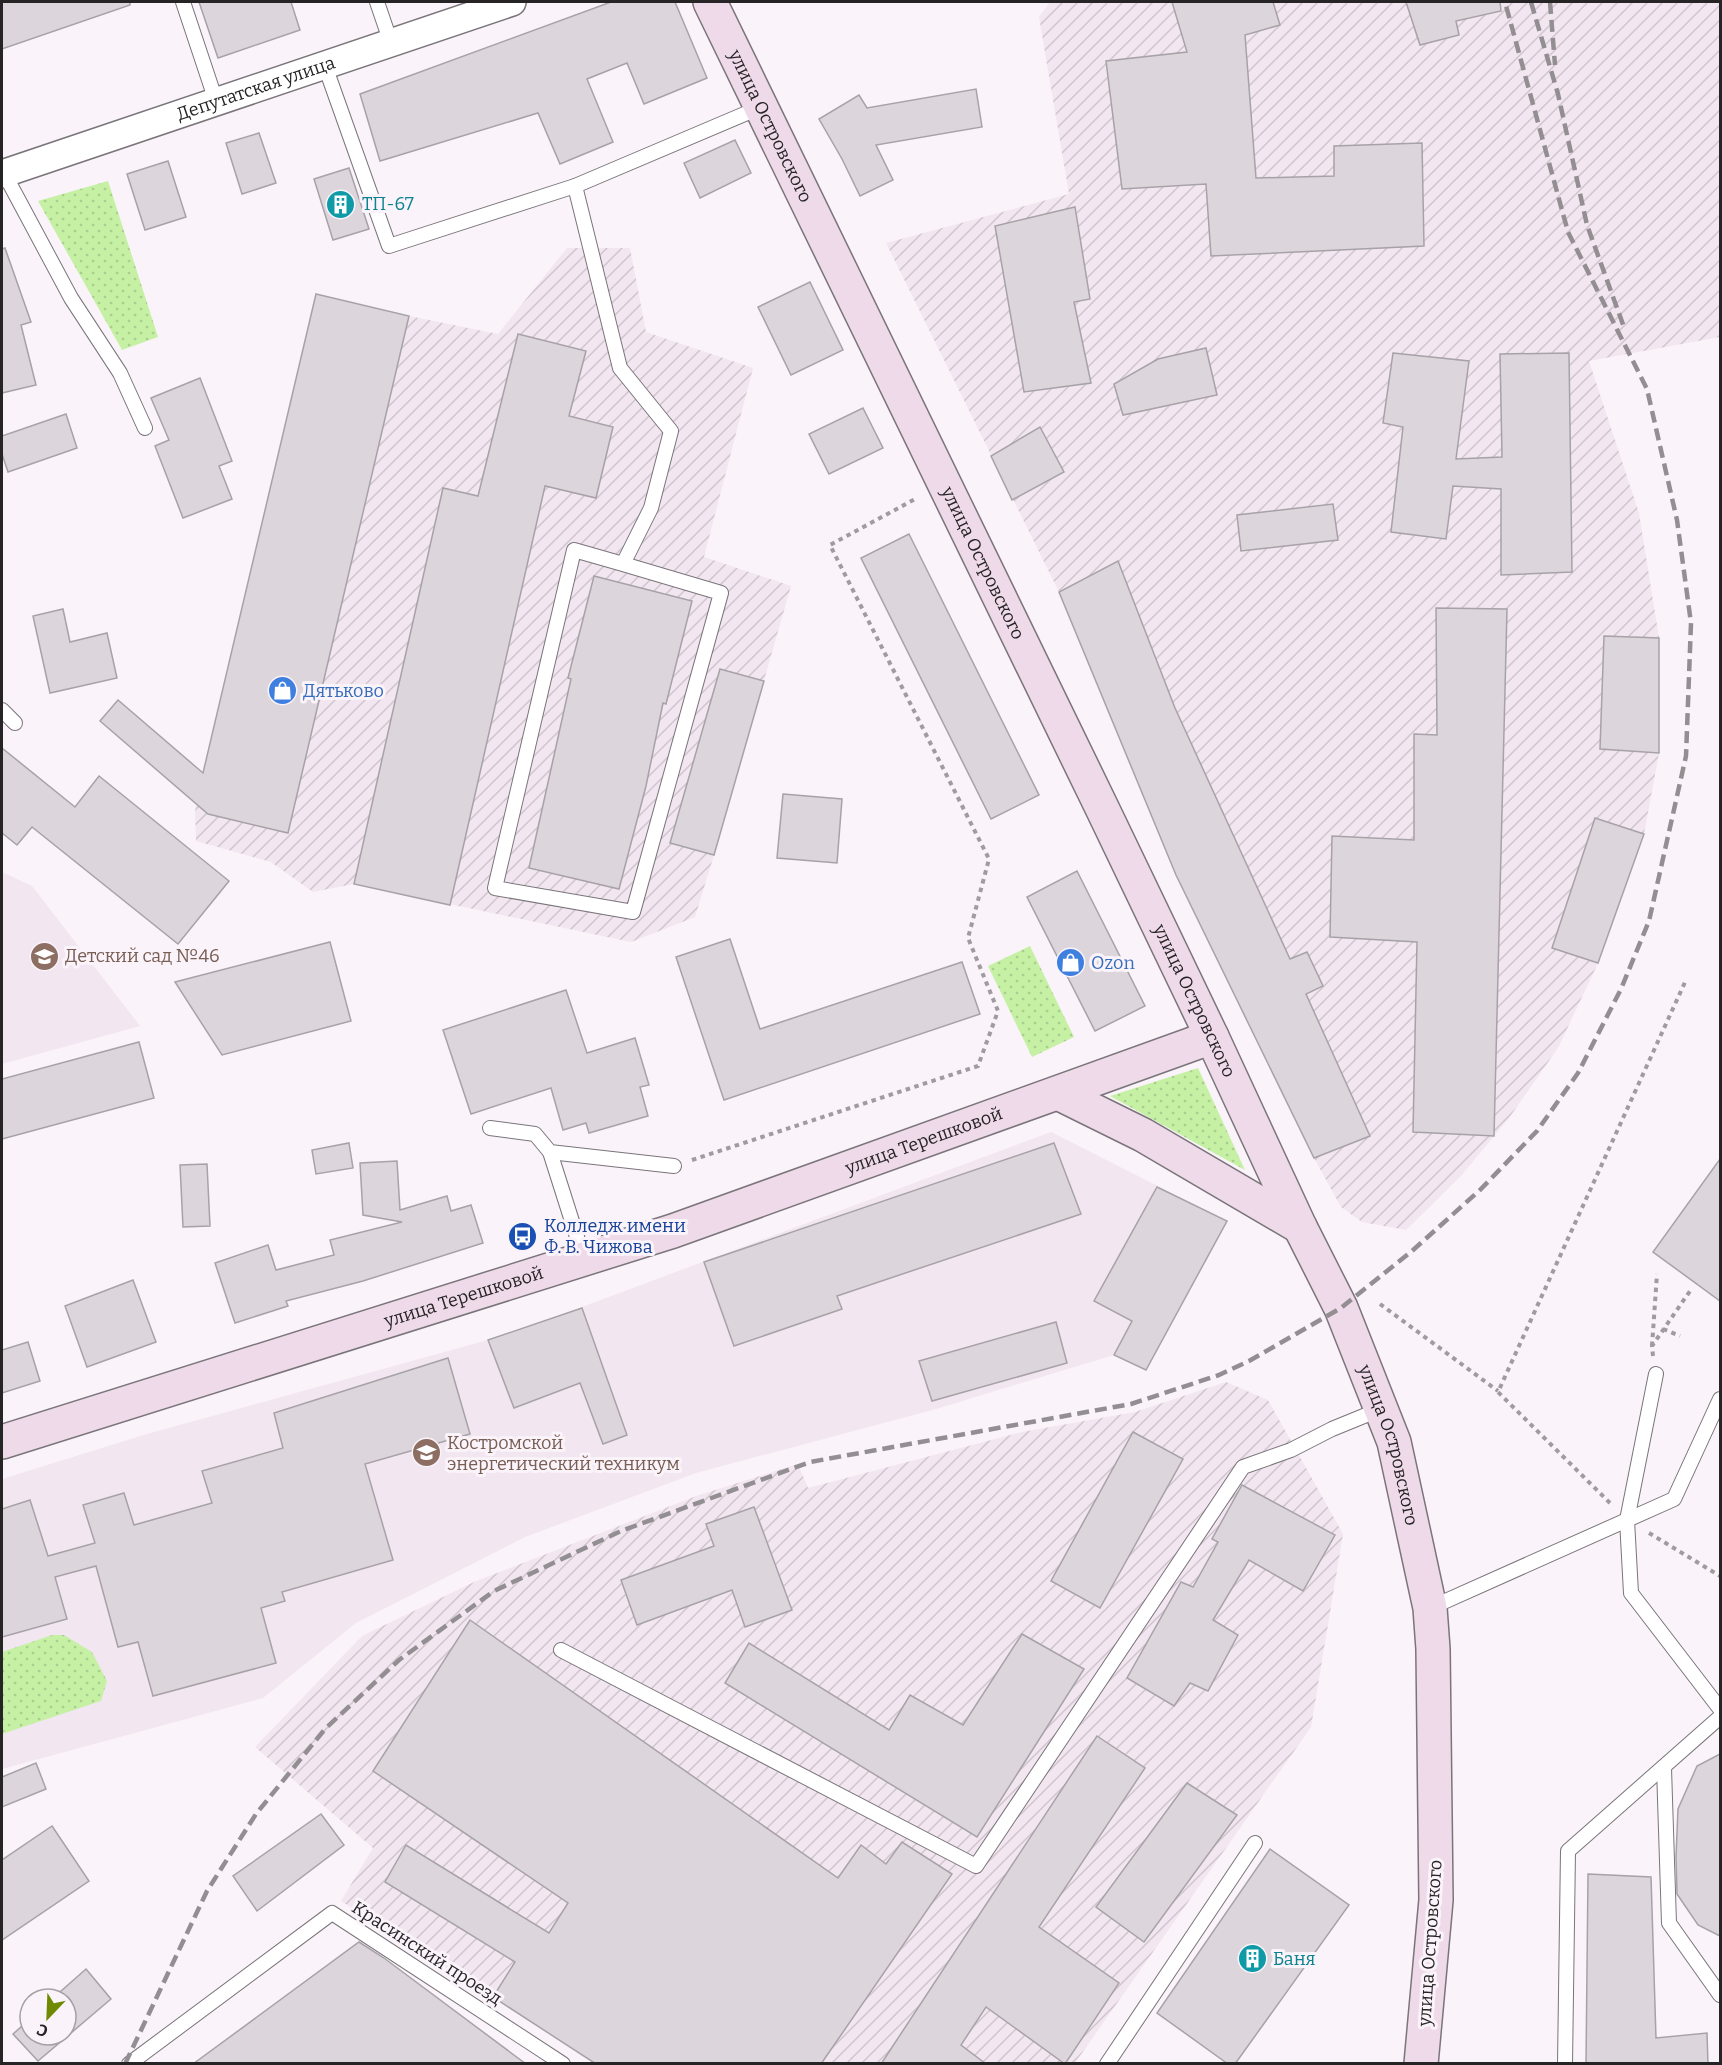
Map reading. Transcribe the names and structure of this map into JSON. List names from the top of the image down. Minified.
{"streets":{"main road":["улица Островского","улица Терешковой"],"street":["Депутатская улица"],"lane":["Красинский проезд"]},"crossings":[["улица Островского","улица Терешковой"]],"places":{"building":["ТП-67","Баня"],"shop":["Дятьково","Ozon"],"school or university":["Детский сад №46","Костромской энергетический техникум"],"bus stop":["Колледж имени Ф. В. Чижова"]},"north":"bottom left"}
